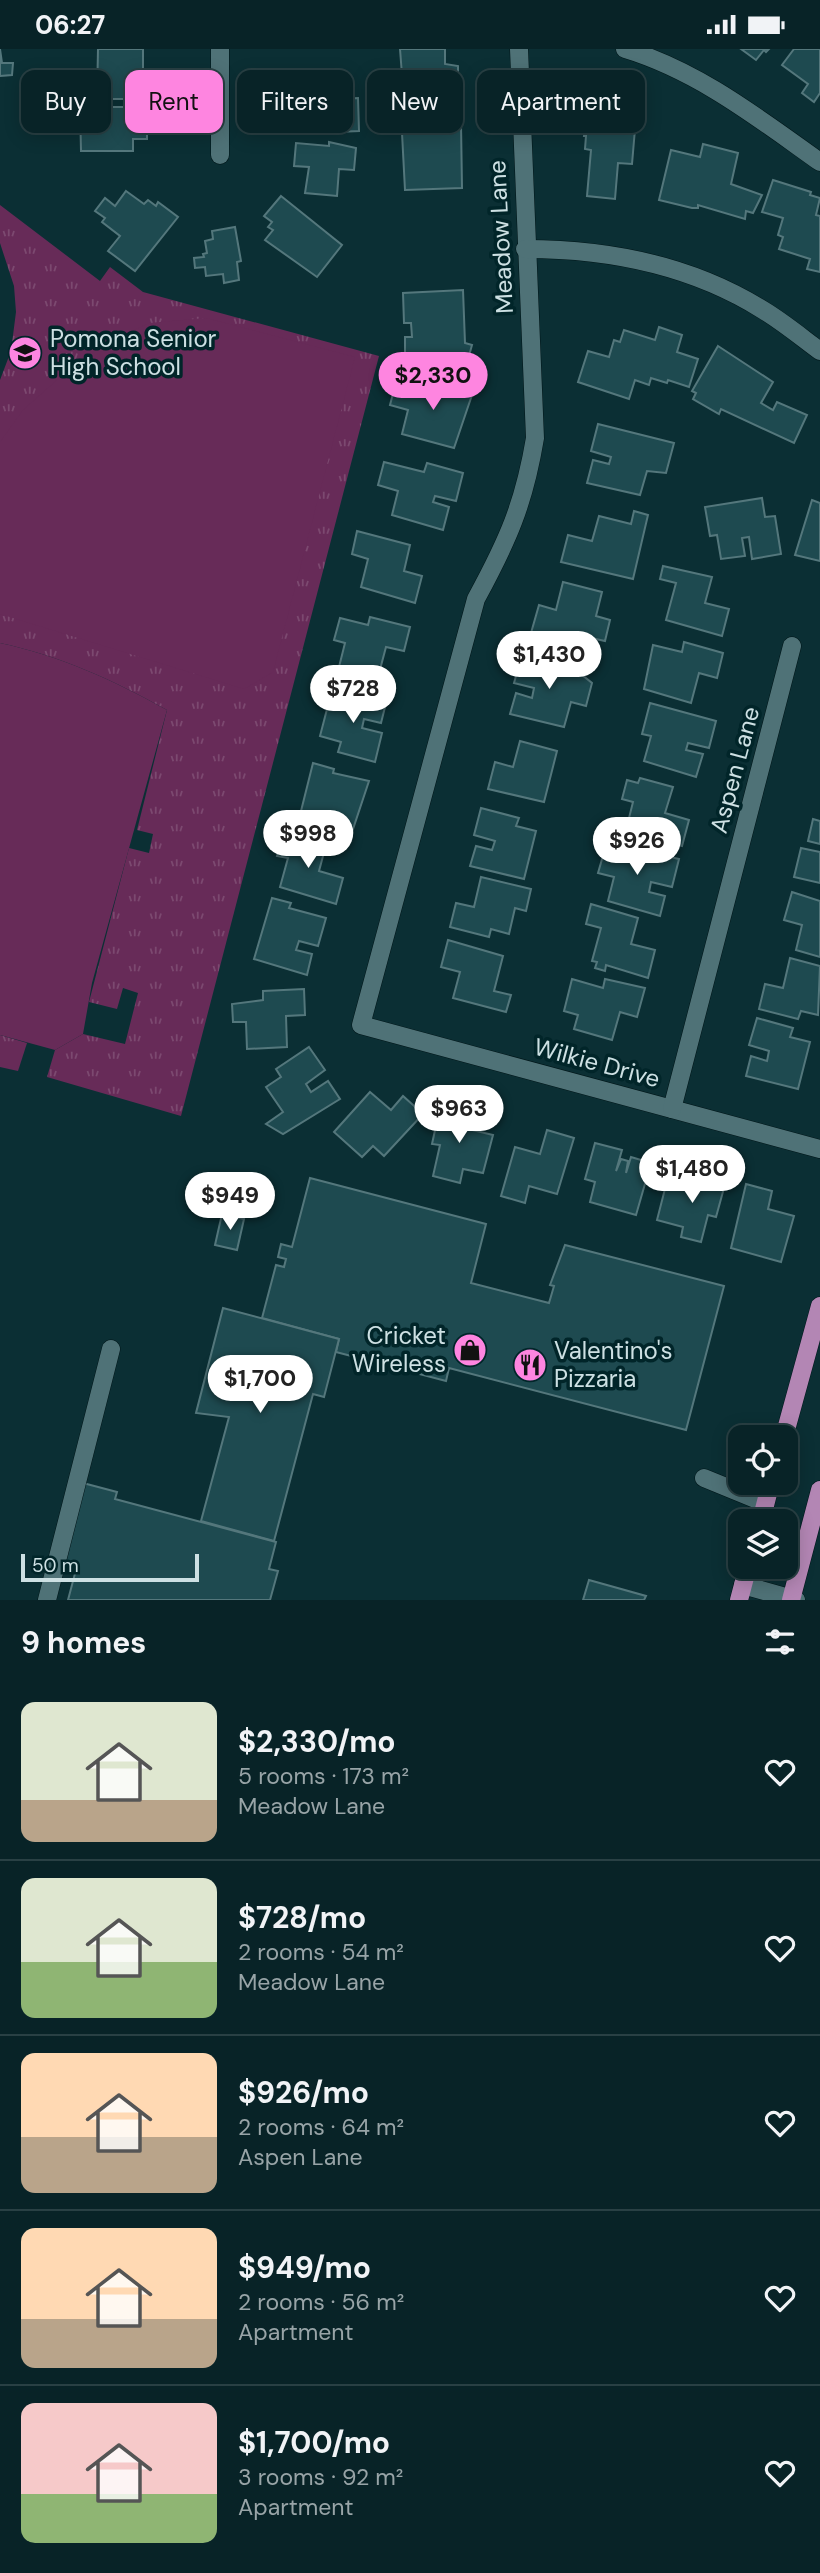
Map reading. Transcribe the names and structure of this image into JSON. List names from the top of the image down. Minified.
{"streets":{"street":["Meadow Lane","Aspen Lane","Wilkie Drive"]},"crossings":[["Meadow Lane","Wilkie Drive"],["Aspen Lane","Wilkie Drive"]],"places":{"school or university":["Pomona Senior High School"],"shop":["Cricket Wireless"],"restaurant":["Valentino's Pizzaria"]},"scale_bar":"50 m","page":{"status":"06:27","chip":["Buy","Rent","Filters","New","Apartment"],"price":["$2,330","$1,430","$728","$998","$926","$963","$1,480","$949","$1,700"],"scale":"50 m","heading":"9 homes","list":[{"name":"$2,330/mo","note":"5 rooms · 173 m² · Meadow Lane"},{"name":"$728/mo","note":"2 rooms · 54 m² · Meadow Lane"},{"name":"$926/mo","note":"2 rooms · 64 m² · Aspen Lane"},{"name":"$949/mo","note":"2 rooms · 56 m² · Apartment"},{"name":"$1,700/mo","note":"3 rooms · 92 m² · Apartment"}]}}
